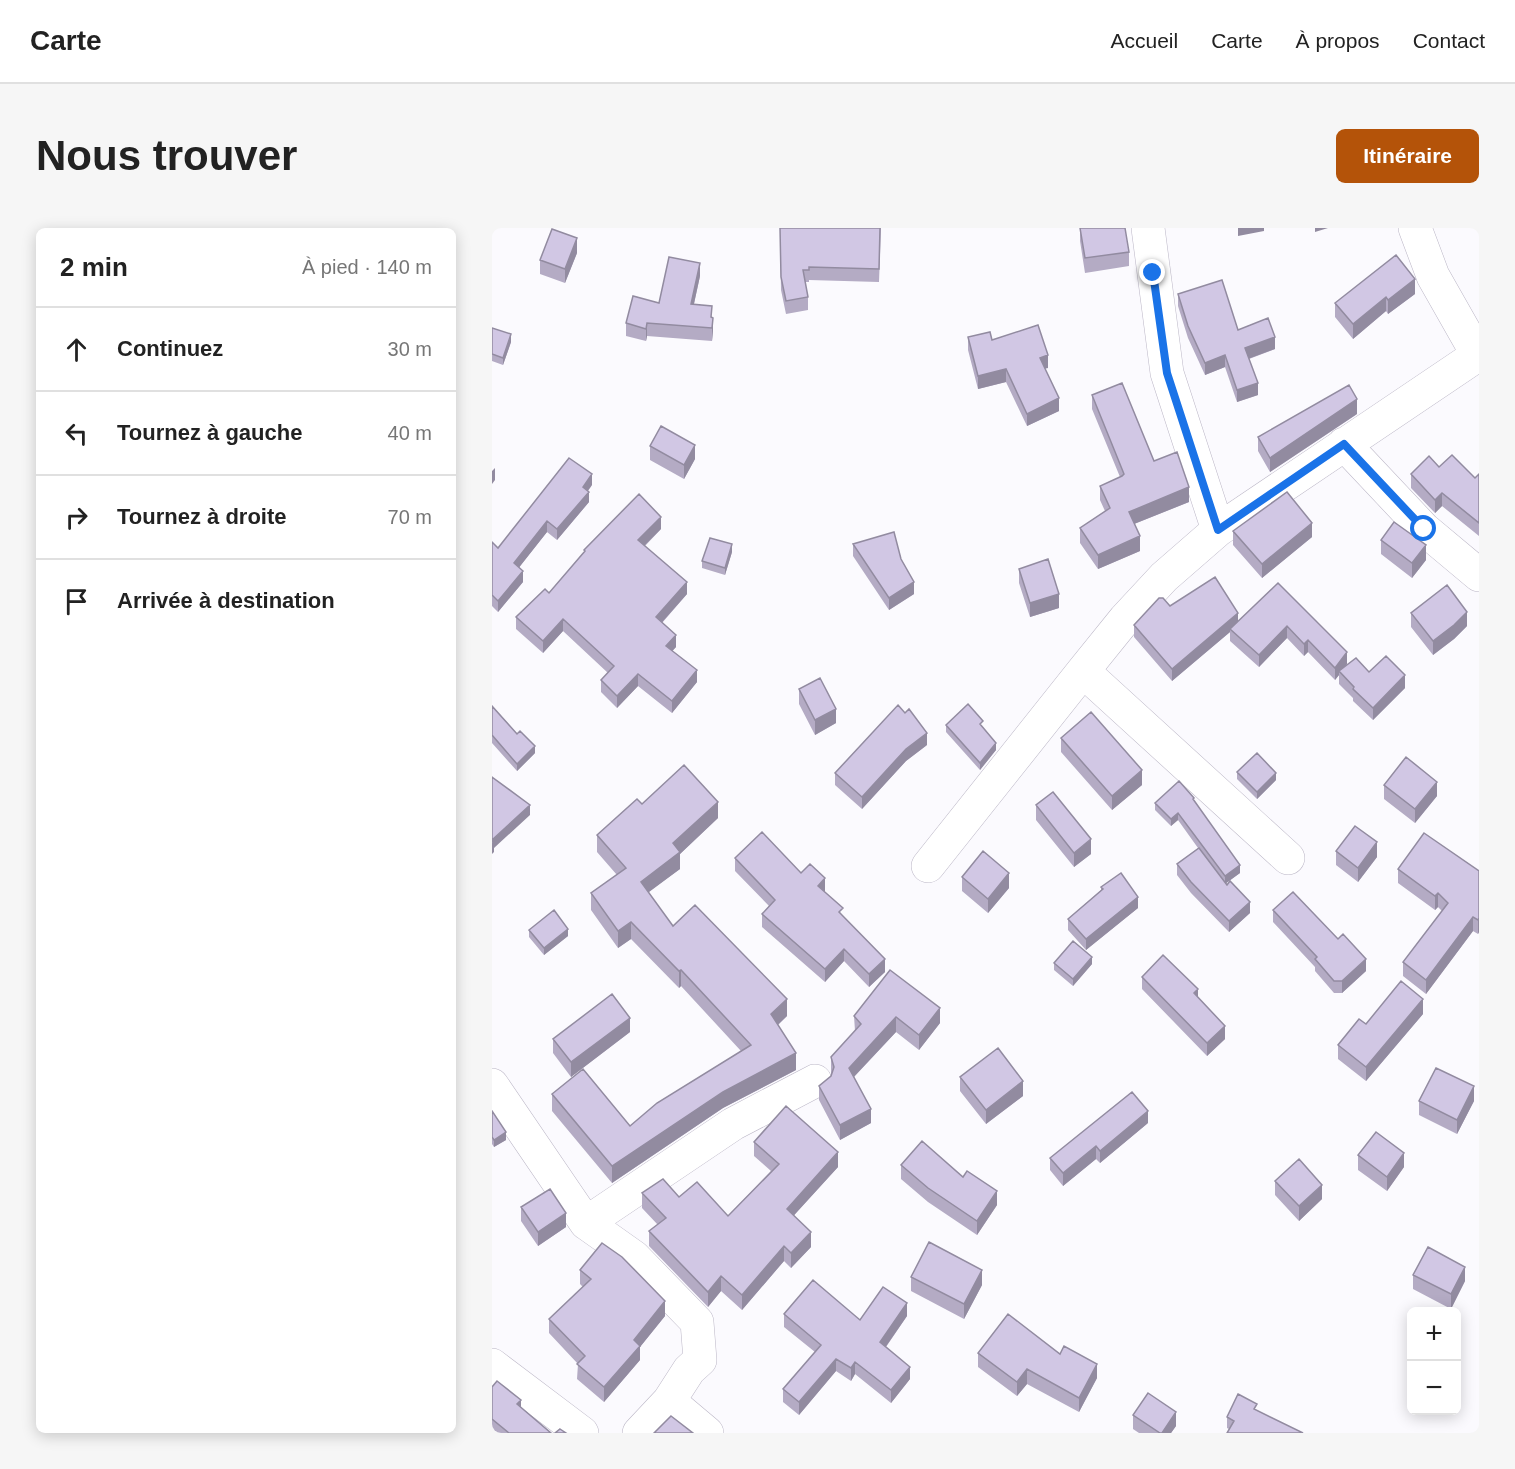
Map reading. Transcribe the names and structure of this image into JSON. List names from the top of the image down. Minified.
{"page":{"header":"Carte","nav":["Accueil","Carte","À propos","Contact"],"buttons":"Itinéraire","title":"Nous trouver","heading":["2 min","À pied · 140 m"],"list":[["Continuez","30 m"],["Tournez à gauche","40 m"],["Tournez à droite","70 m"],"Arrivée à destination"],"map_buttons":["+","−"]}}
